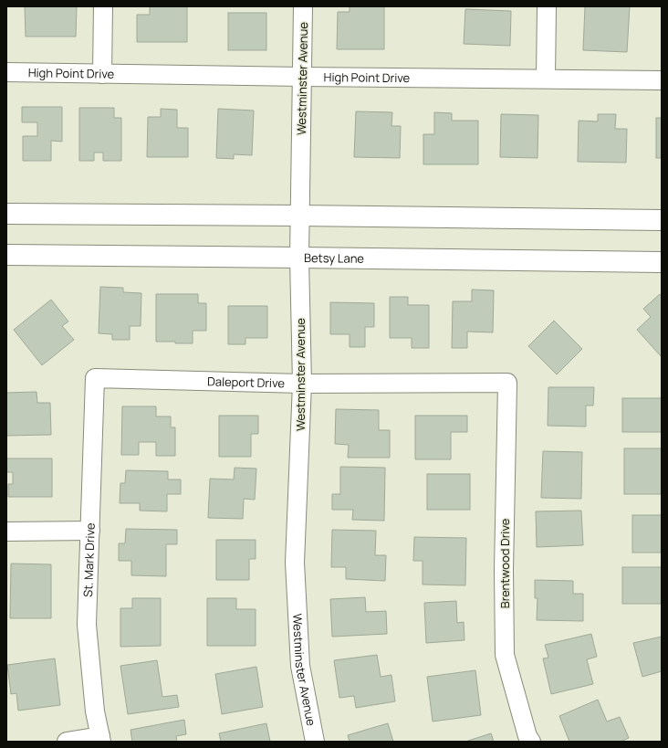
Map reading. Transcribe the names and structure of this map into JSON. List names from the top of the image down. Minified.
{"streets":{"main road":["Betsy Lane"],"street":["High Point Drive","Westminster Avenue","Daleport Drive","St. Mark Drive","Brentwood Drive"]},"crossings":[["High Point Drive","Westminster Avenue"],["Westminster Avenue","Betsy Lane"],["Westminster Avenue","Daleport Drive"],["Daleport Drive","St. Mark Drive"],["Daleport Drive","Brentwood Drive"]]}
